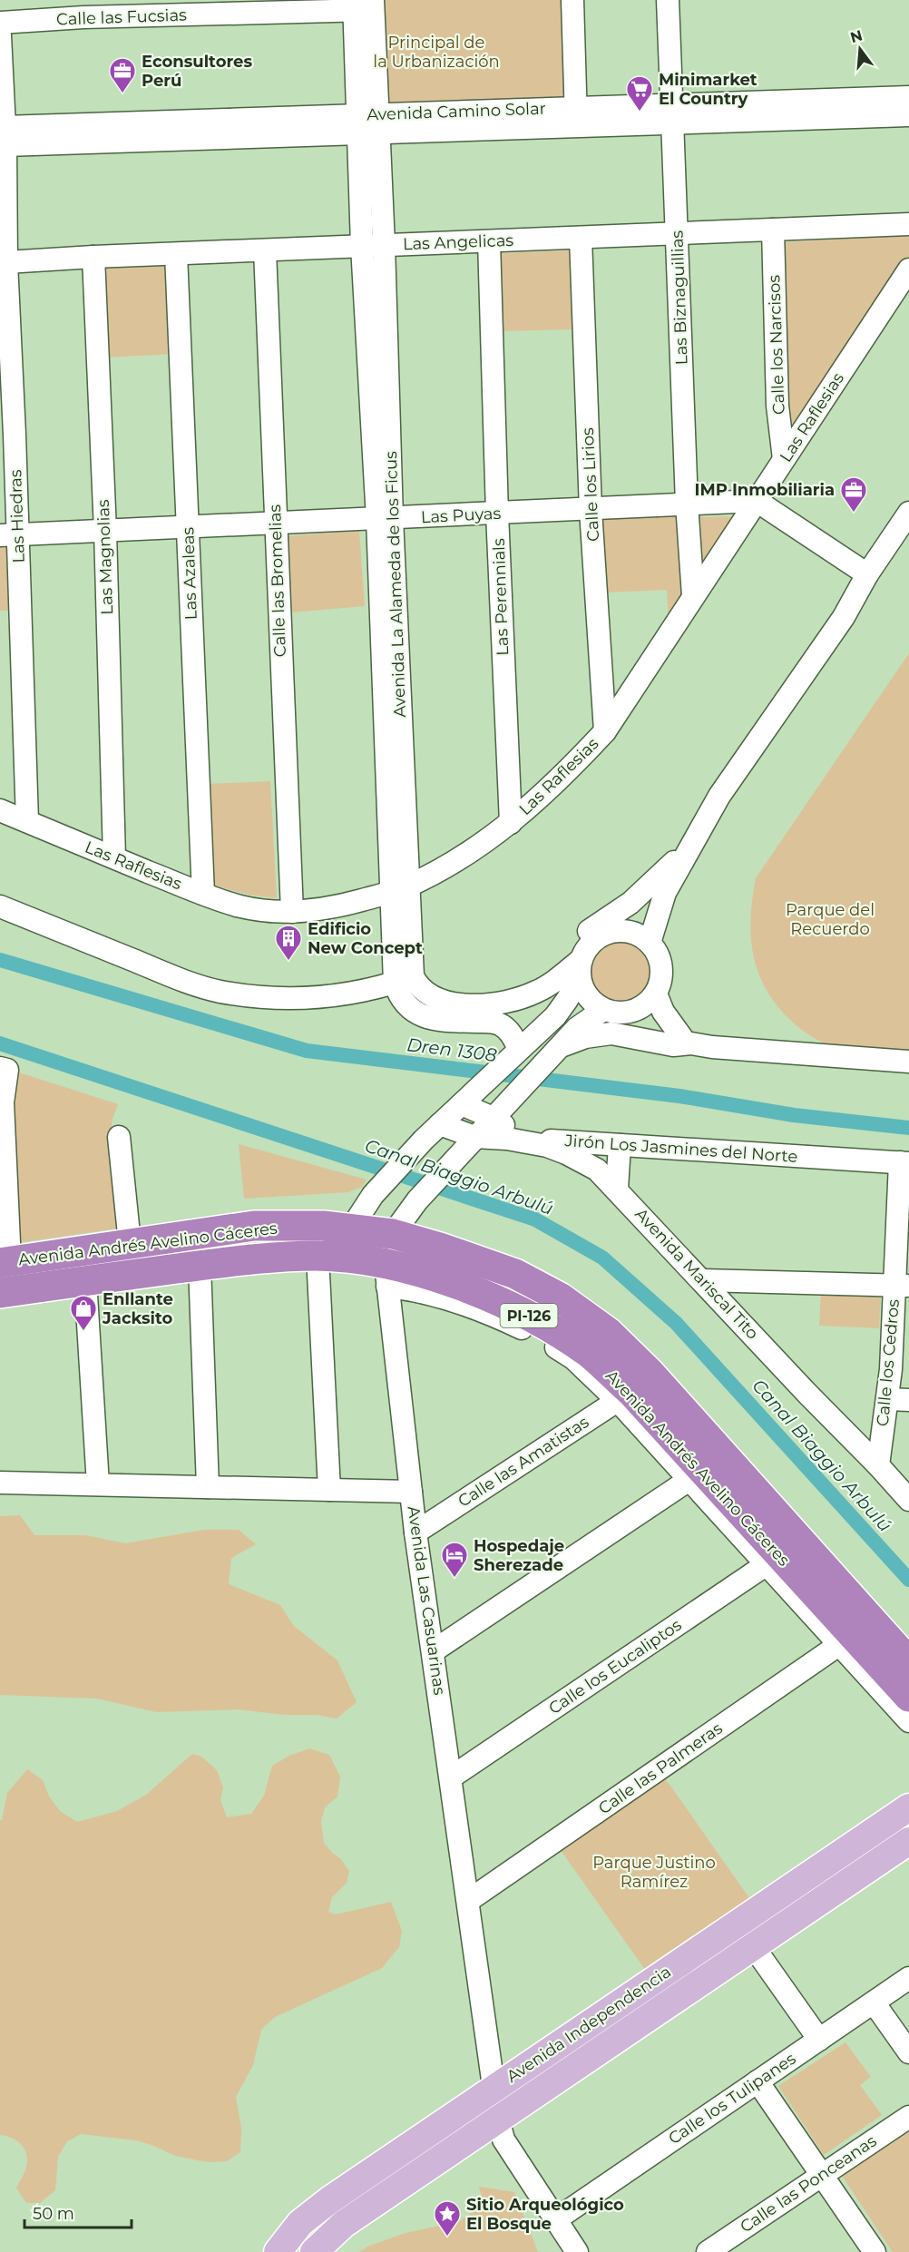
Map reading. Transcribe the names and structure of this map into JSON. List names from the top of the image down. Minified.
{"streets":{"highway":["Avenida Andrés Avelino Cáceres","PI-126"],"main road":["Avenida Independencia"],"street":["Calle las Fucsias","Avenida Camino Solar","Las Angelicas","Las Biznaguillias","Calle los Narcisos","Las Raflesias","Calle los Lirios","Las Puyas","Las Hiedras","Las Magnolias","Las Azaleas","Calle las Bromelias","Avenida La Alameda de los Ficus","Las Perennials","Jirón Los Jasmines del Norte","Avenida Mariscal Tito","Calle los Cedros","Calle las Amatistas","Avenida Las Casuarinas","Calle los Eucaliptos","Calle las Palmeras","Calle los Tulipanes","Calle las Ponceanas"]},"crossings":[["Calle las Fucsias","Avenida La Alameda de los Ficus"],["Avenida Camino Solar","Las Biznaguillias"],["Avenida Camino Solar","Las Hiedras"],["Avenida Camino Solar","Avenida La Alameda de los Ficus"],["Las Angelicas","Las Biznaguillias"],["Las Angelicas","Calle los Narcisos"],["Las Angelicas","Calle los Lirios"],["Las Angelicas","Las Hiedras"],["Las Angelicas","Las Magnolias"],["Las Angelicas","Las Azaleas"],["Las Angelicas","Calle las Bromelias"],["Las Angelicas","Avenida La Alameda de los Ficus"],["Las Angelicas","Las Perennials"],["Las Biznaguillias","Las Raflesias"],["Las Biznaguillias","Las Puyas"],["Calle los Narcisos","Las Raflesias"],["Las Raflesias","Calle los Lirios"],["Las Raflesias","Las Puyas"],["Las Raflesias","Las Hiedras"],["Las Raflesias","Las Magnolias"],["Las Raflesias","Las Azaleas"],["Las Raflesias","Calle las Bromelias"],["Las Raflesias","Avenida La Alameda de los Ficus"],["Las Raflesias","Las Perennials"],["Calle los Lirios","Las Puyas"],["Las Puyas","Las Hiedras"],["Las Puyas","Las Magnolias"],["Las Puyas","Las Azaleas"],["Las Puyas","Calle las Bromelias"],["Las Puyas","Avenida La Alameda de los Ficus"],["Las Puyas","Las Perennials"],["Jirón Los Jasmines del Norte","Calle los Cedros"],["Jirón Los Jasmines del Norte","Avenida Las Casuarinas"],["Avenida Andrés Avelino Cáceres","Calle las Amatistas"],["Avenida Andrés Avelino Cáceres","Avenida Las Casuarinas"],["Avenida Andrés Avelino Cáceres","Calle los Eucaliptos"],["Avenida Andrés Avelino Cáceres","Calle las Palmeras"],["Avenida Mariscal Tito","Calle los Cedros"],["Avenida Mariscal Tito","Avenida Las Casuarinas"],["Calle las Amatistas","Avenida Las Casuarinas"],["Avenida Las Casuarinas","Calle los Eucaliptos"],["Avenida Las Casuarinas","Calle las Palmeras"],["Avenida Las Casuarinas","Avenida Independencia"],["Avenida Las Casuarinas","Calle los Tulipanes"]],"water":["Dren 1308","Canal Biaggio Arbulú"],"parks":["Principal de la Urbanización","Parque del Recuerdo","Parque Justino Ramírez"],"places":{"office":["Econsultores Perú","IMP Inmobiliaria"],"supermarket":["Minimarket El Country"],"building":["Edificio New Concept"],"shop":["Enllante Jacksito"],"hotel":["Hospedaje Sherezade"],"place":["Sitio Arqueológico El Bosque"]},"scale_bar":"50 m","north":"top"}
